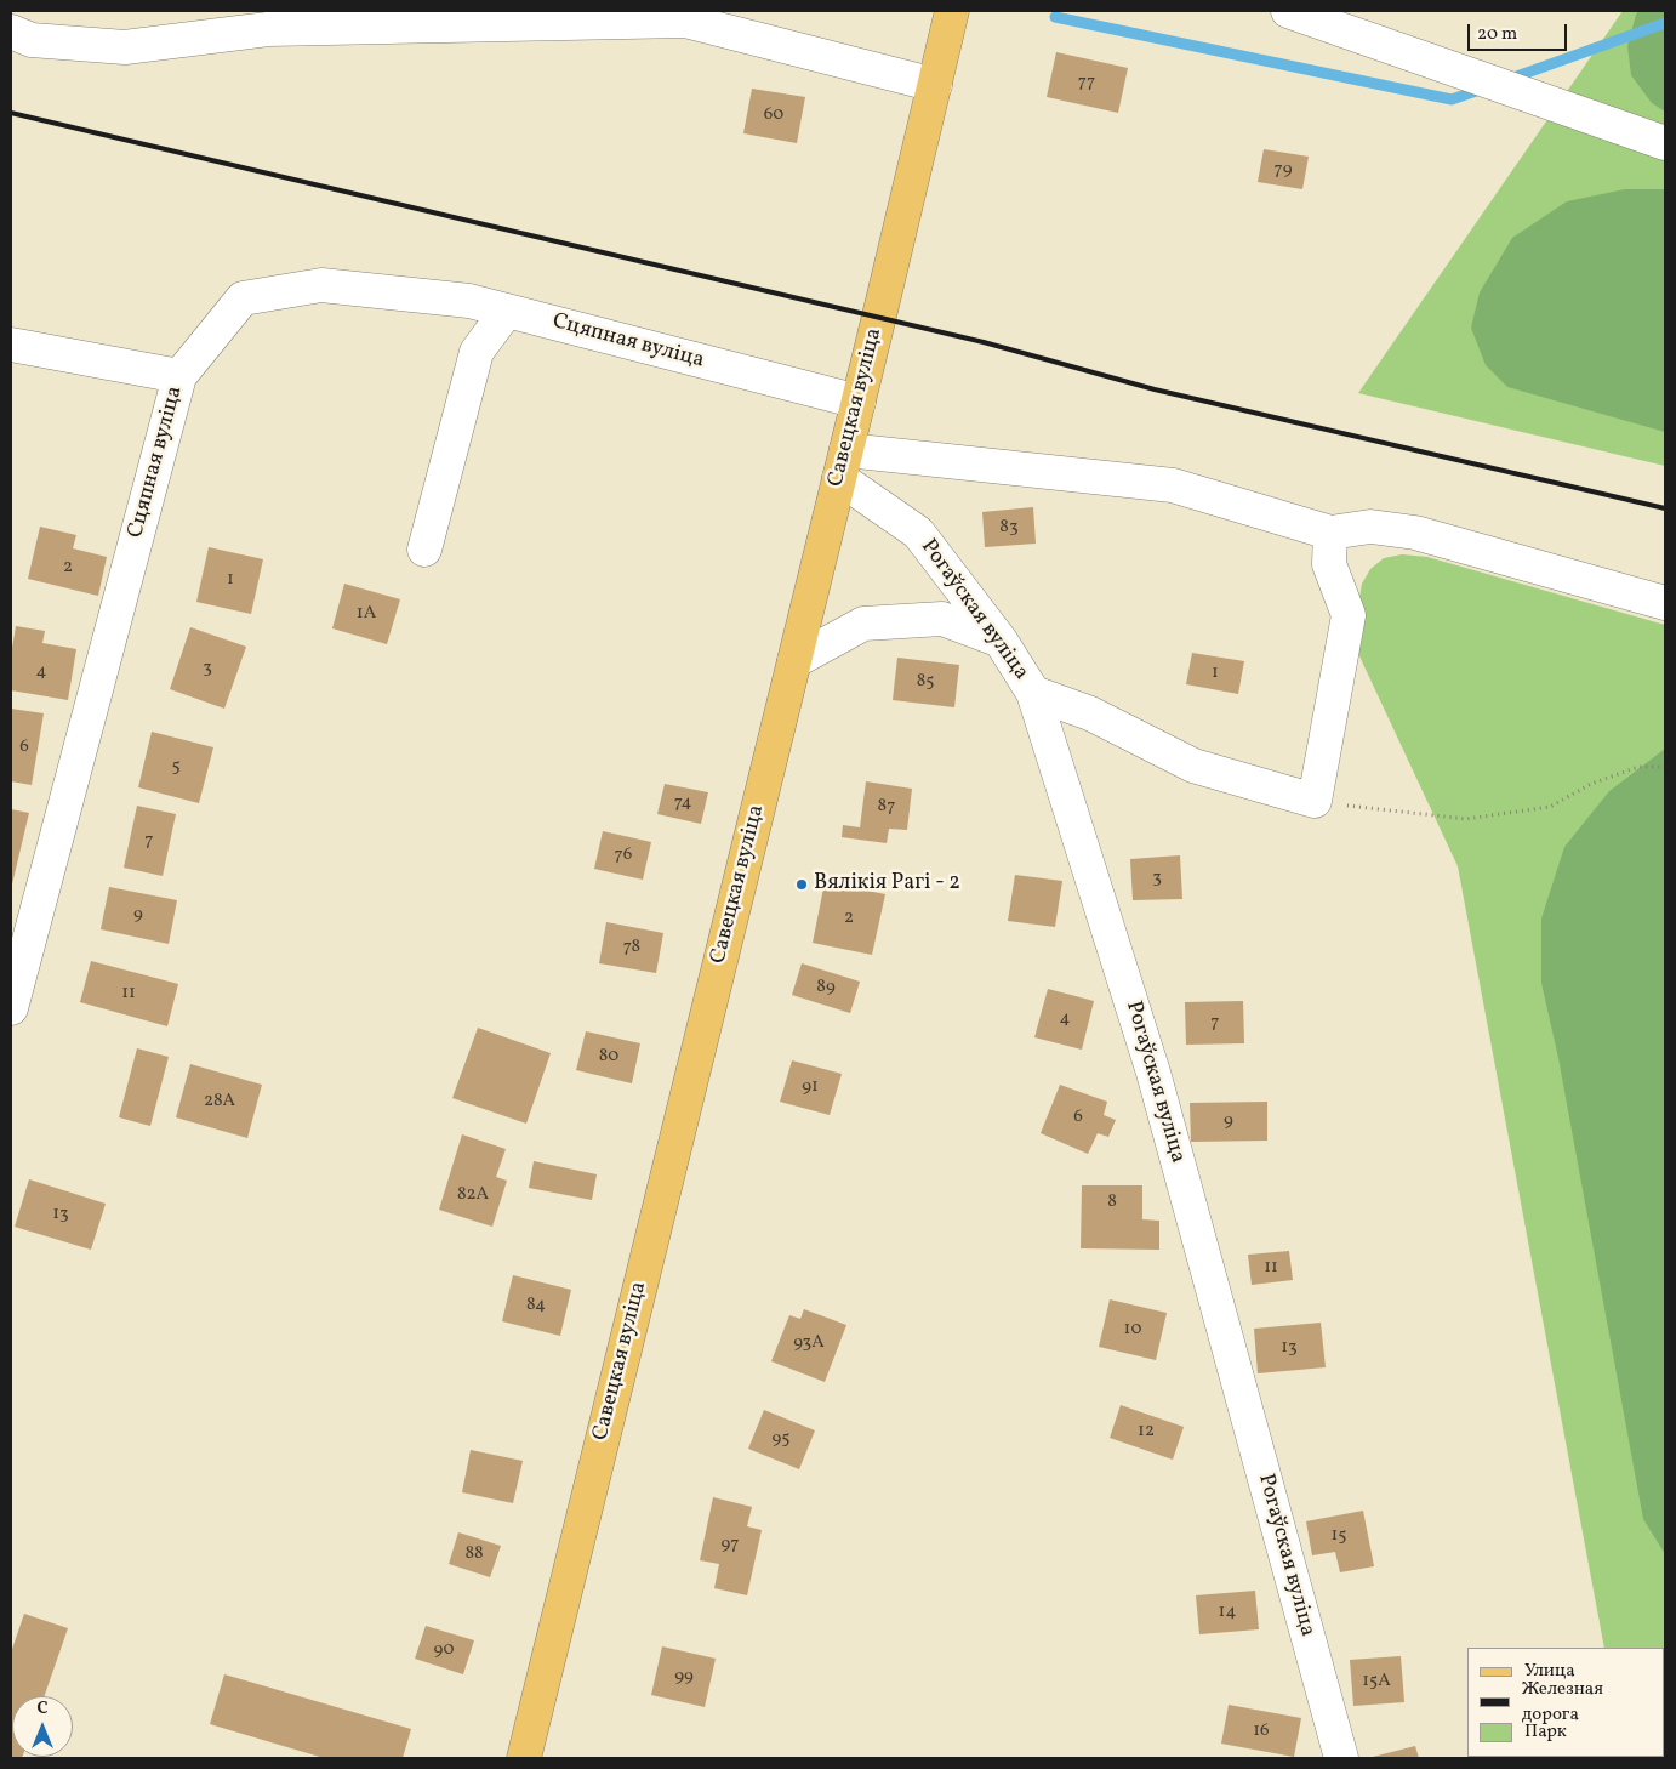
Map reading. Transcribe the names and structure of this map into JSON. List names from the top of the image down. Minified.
{"streets":{"main road":["Савецкая вуліца"],"street":["Сцяпная вуліца","Рогаўская вуліца"]},"crossings":[["Сцяпная вуліца","Савецкая вуліца"],["Савецкая вуліца","Рогаўская вуліца"]],"places":["Вялікія Рагі - 2"],"house_numbers":["77","60","79","83","2","1","1А","3","4","1","85","6","5","74","87","7","76","3","9","2","78","89","11","4","7","80","91","28А","6","9","82А","8","13","11","84","10","93А","13","12","95","15","97","88","14","90","99","15А","16"],"legend":["Улица","Железная дорога","Парк"],"scale_bar":"20 m","north":"top"}
